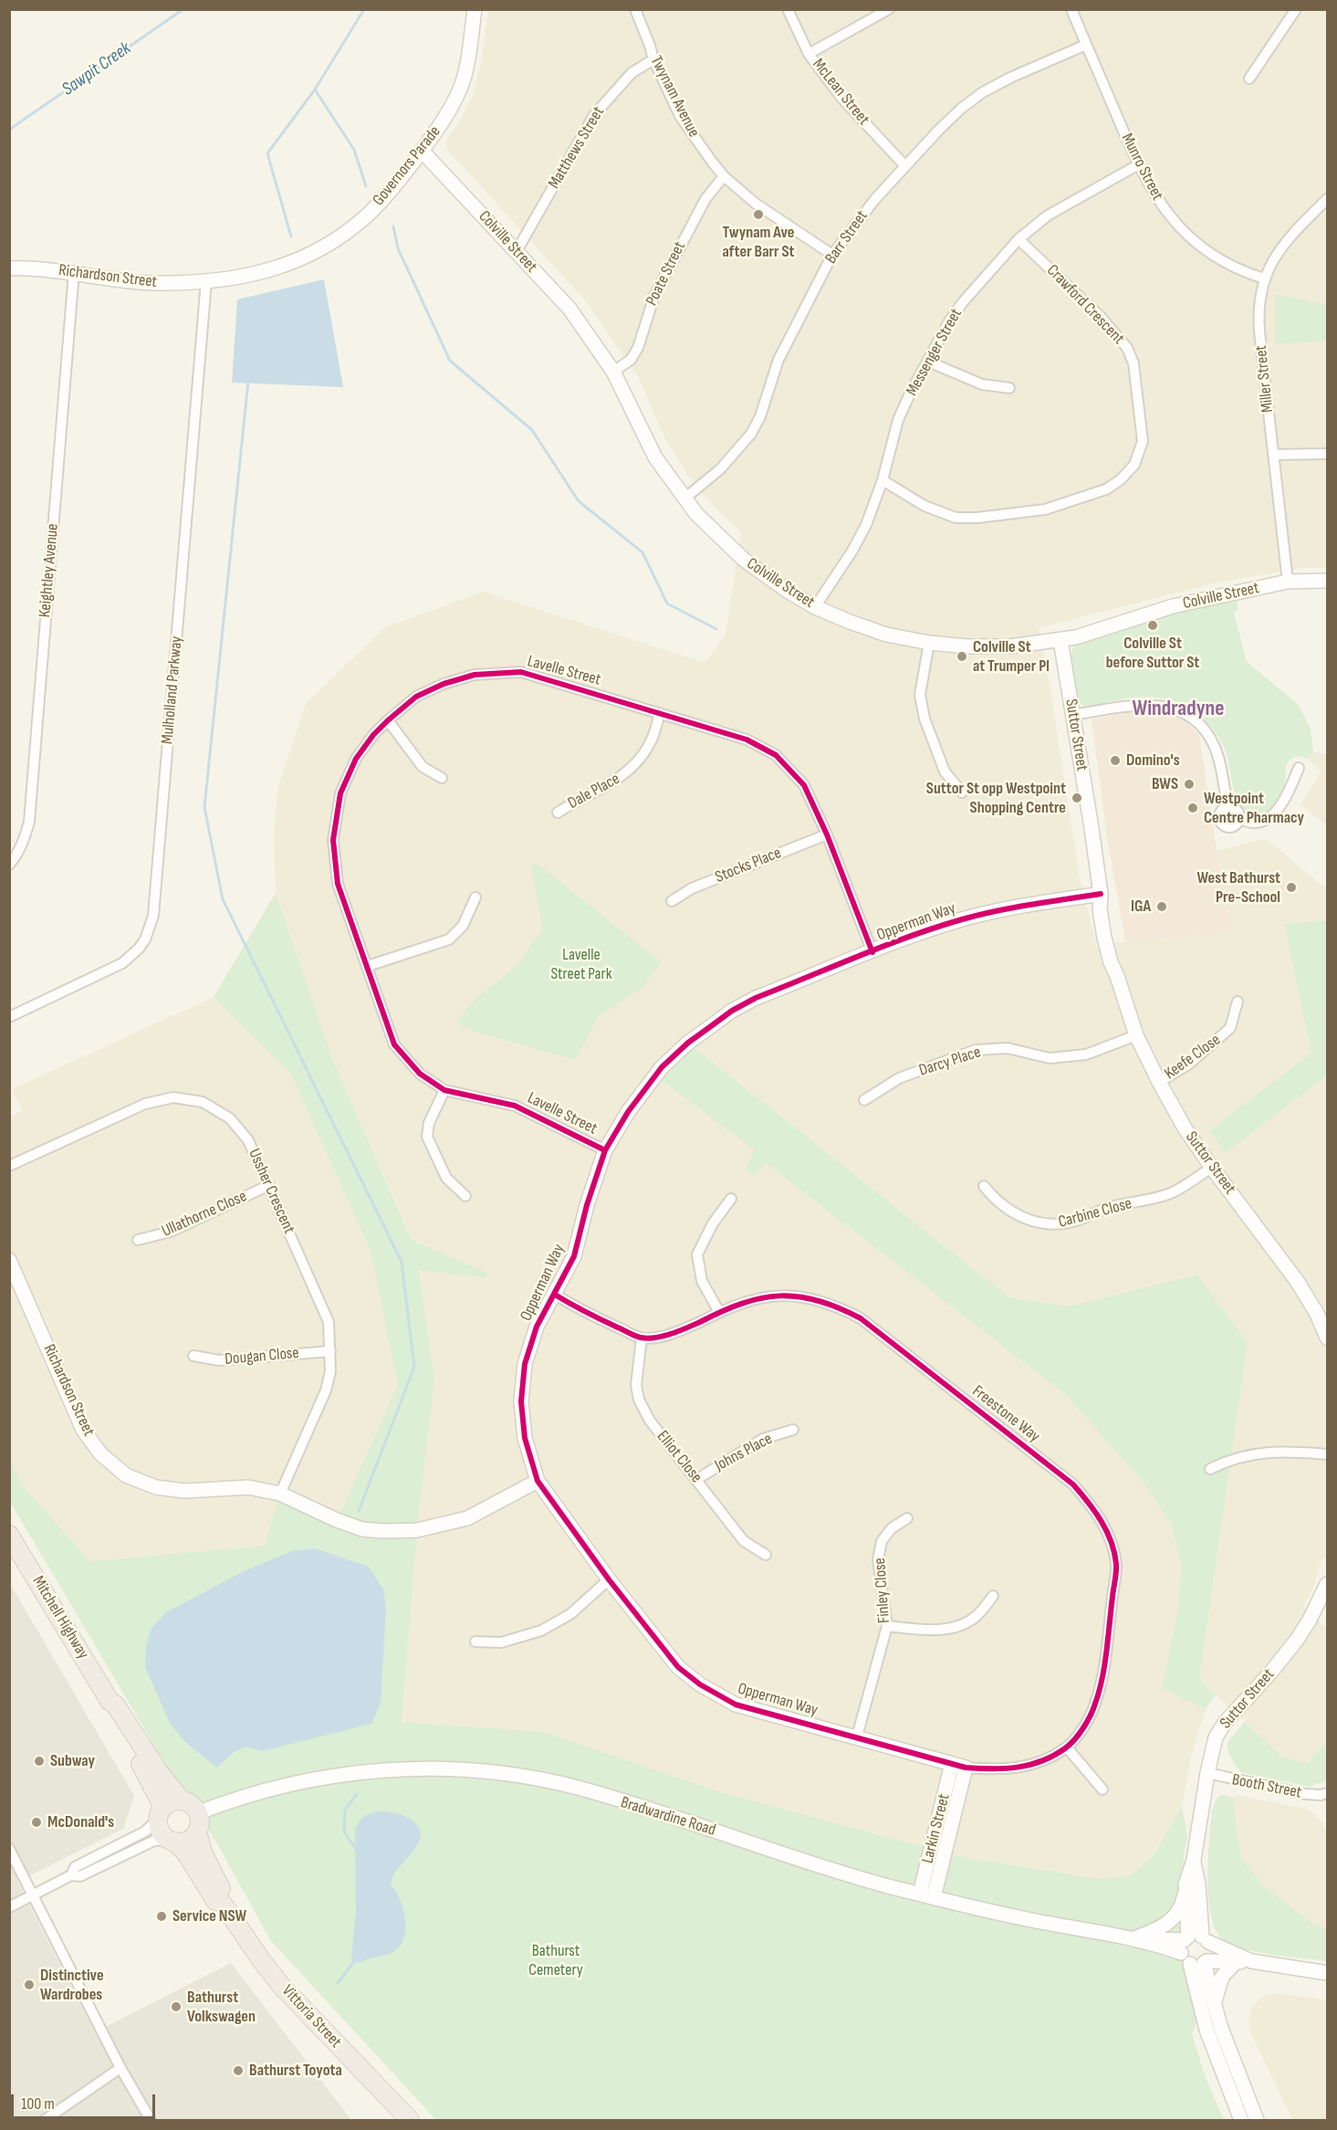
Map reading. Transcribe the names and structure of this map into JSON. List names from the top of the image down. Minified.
{"streets":{"highway":["Mitchell Highway","Vittoria Street"],"street":["McLean Street","Twynam Avenue","Matthews Street","Governors Parade","Munro Street","Barr Street","Colville Street","Poate Street","Richardson Street","Crawford Crescent","Messenger Street","Miller Street","Keightley Avenue","Lavelle Street","Mulholland Parkway","Suttor Street","Dale Place","Stocks Place","Opperman Way","Keefe Close","Darcy Place","Ussher Crescent","Carbine Close","Ullathorne Close","Dougan Close","Freestone Way","Johns Place","Elliot Close","Finley Close","Booth Street","Bradwardine Road","Larkin Street"]},"crossings":[["McLean Street","Barr Street"],["Twynam Avenue","Matthews Street"],["Twynam Avenue","Barr Street"],["Twynam Avenue","Poate Street"],["Matthews Street","Colville Street"],["Governors Parade","Colville Street"],["Governors Parade","Richardson Street"],["Governors Parade","Mulholland Parkway"],["Munro Street","Barr Street"],["Munro Street","Messenger Street"],["Munro Street","Miller Street"],["Barr Street","Colville Street"],["Colville Street","Poate Street"],["Colville Street","Messenger Street"],["Colville Street","Miller Street"],["Colville Street","Suttor Street"],["Richardson Street","Keightley Avenue"],["Richardson Street","Mulholland Parkway"],["Richardson Street","Opperman Way"],["Richardson Street","Ussher Crescent"],["Crawford Crescent","Messenger Street"],["Lavelle Street","Dale Place"],["Lavelle Street","Stocks Place"],["Lavelle Street","Opperman Way"],["Suttor Street","Opperman Way"],["Suttor Street","Keefe Close"],["Suttor Street","Darcy Place"],["Suttor Street","Carbine Close"],["Suttor Street","Booth Street"],["Suttor Street","Bradwardine Road"],["Opperman Way","Freestone Way"],["Opperman Way","Finley Close"],["Opperman Way","Larkin Street"],["Ussher Crescent","Ullathorne Close"],["Ussher Crescent","Dougan Close"],["Freestone Way","Elliot Close"],["Freestone Way","Larkin Street"],["Johns Place","Elliot Close"],["Mitchell Highway","Bradwardine Road"],["Mitchell Highway","Vittoria Street"],["Bradwardine Road","Larkin Street"],["Bradwardine Road","Vittoria Street"]],"districts":["Windradyne"],"water":["Sawpit Creek"],"parks":["Lavelle Street Park","Bathurst Cemetery"],"places":["Twynam Ave after Barr St","Colville St before Suttor St","Colville St at Trumper Pl","Domino's","BWS","Suttor St opp Westpoint Shopping Centre","Westpoint Centre Pharmacy","West Bathurst Pre-School","IGA","Subway","McDonald's","Service NSW","Distinctive Wardrobes","Bathurst Volkswagen","Bathurst Toyota"],"scale_bar":"100 m"}
